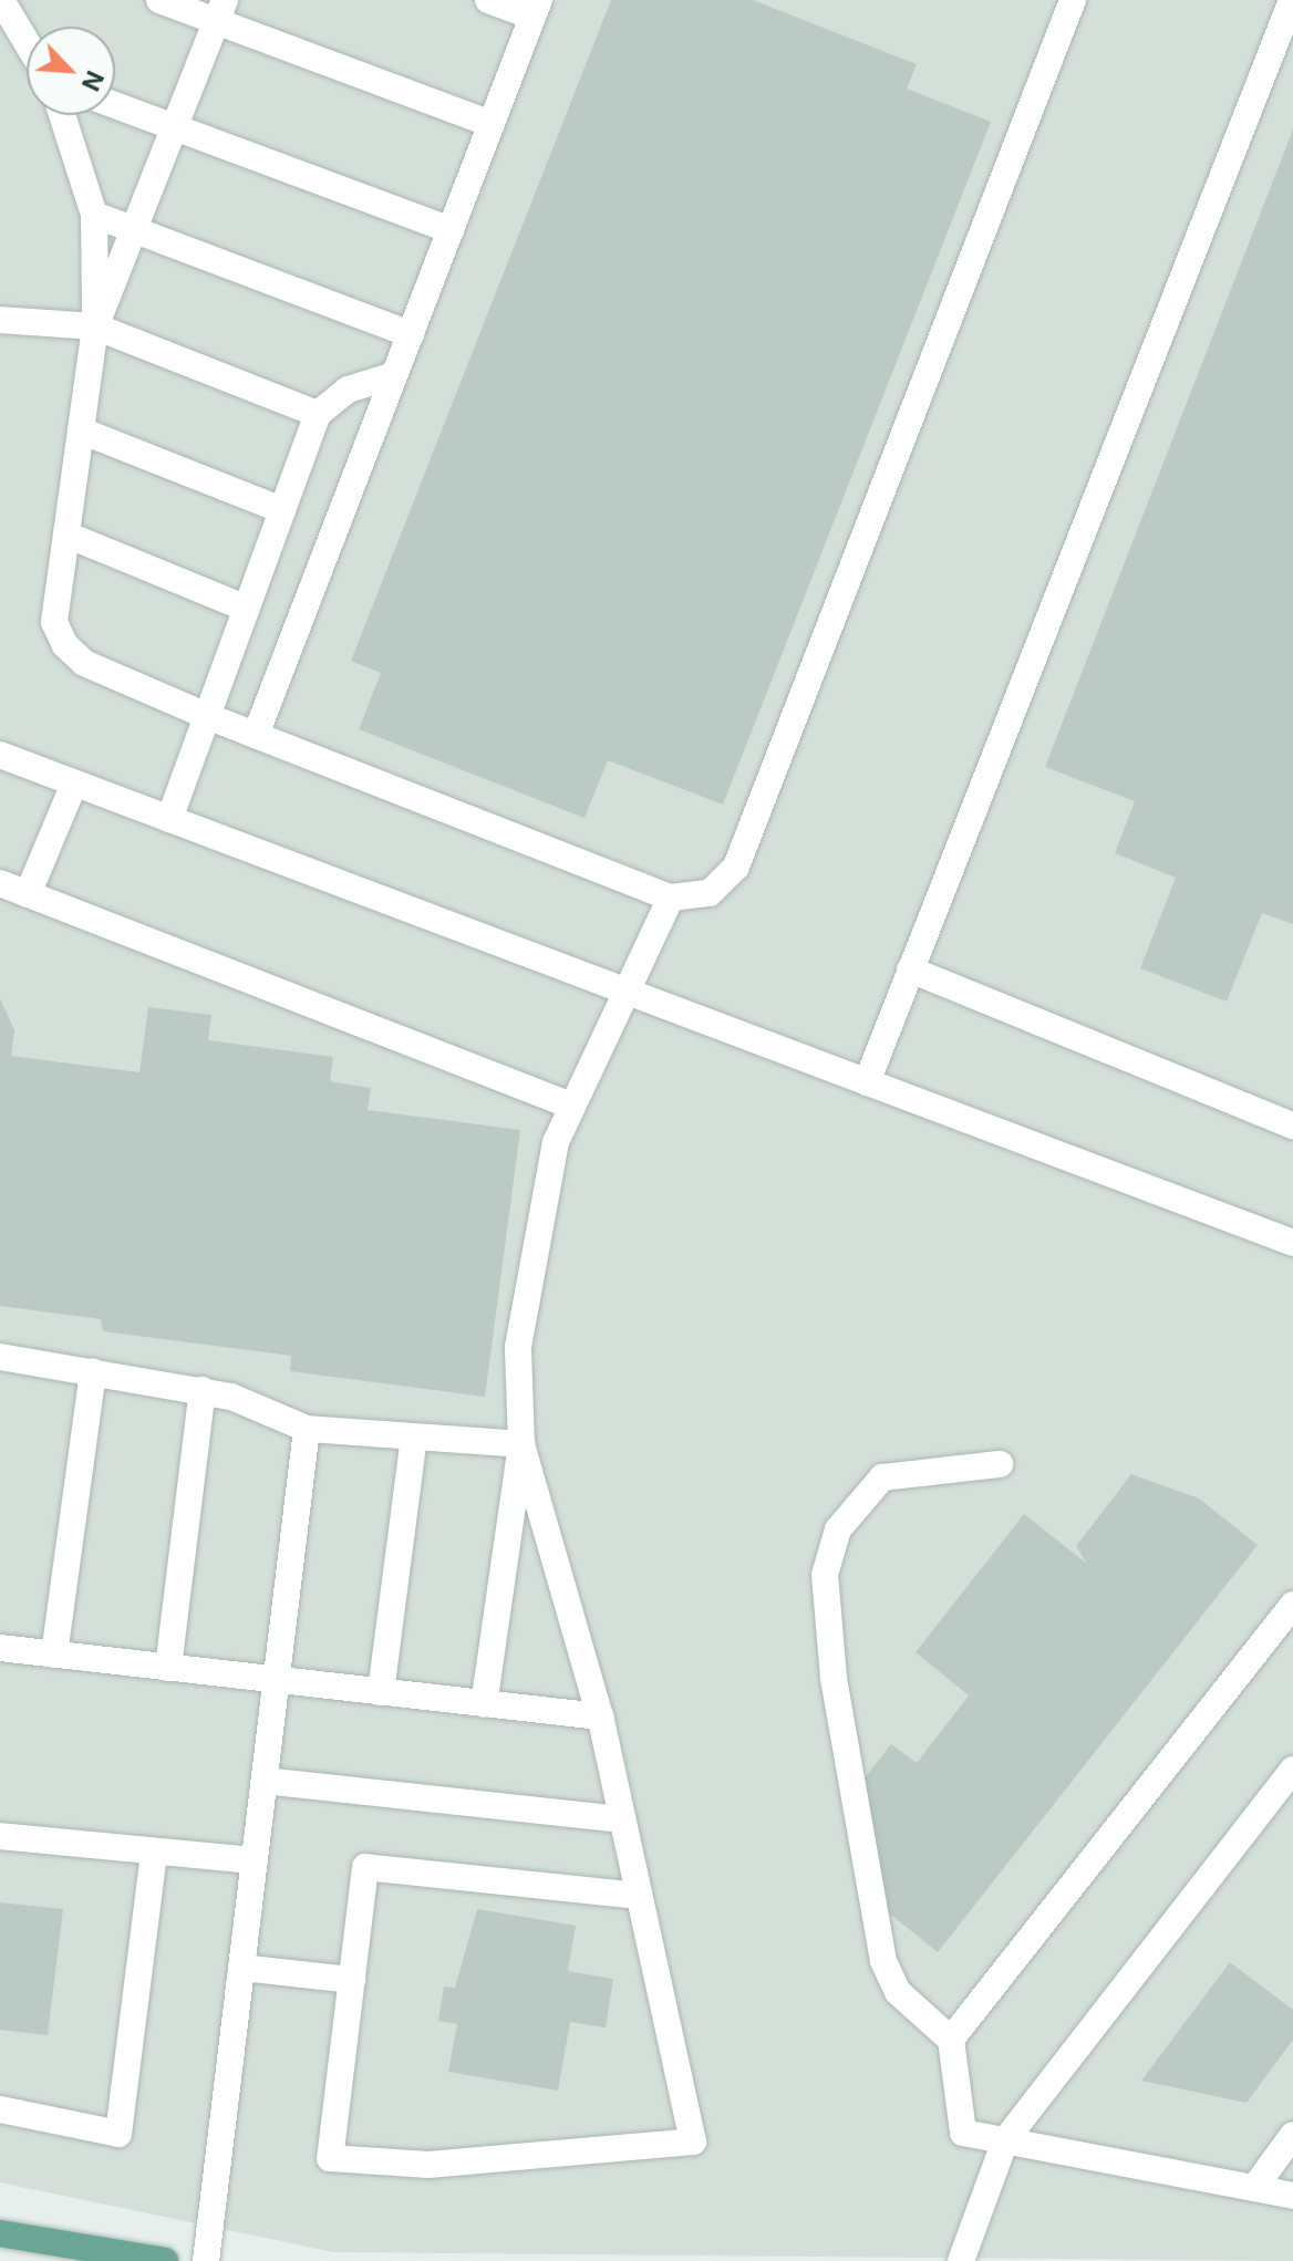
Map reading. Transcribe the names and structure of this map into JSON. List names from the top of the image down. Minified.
{"north":"bottom right"}
